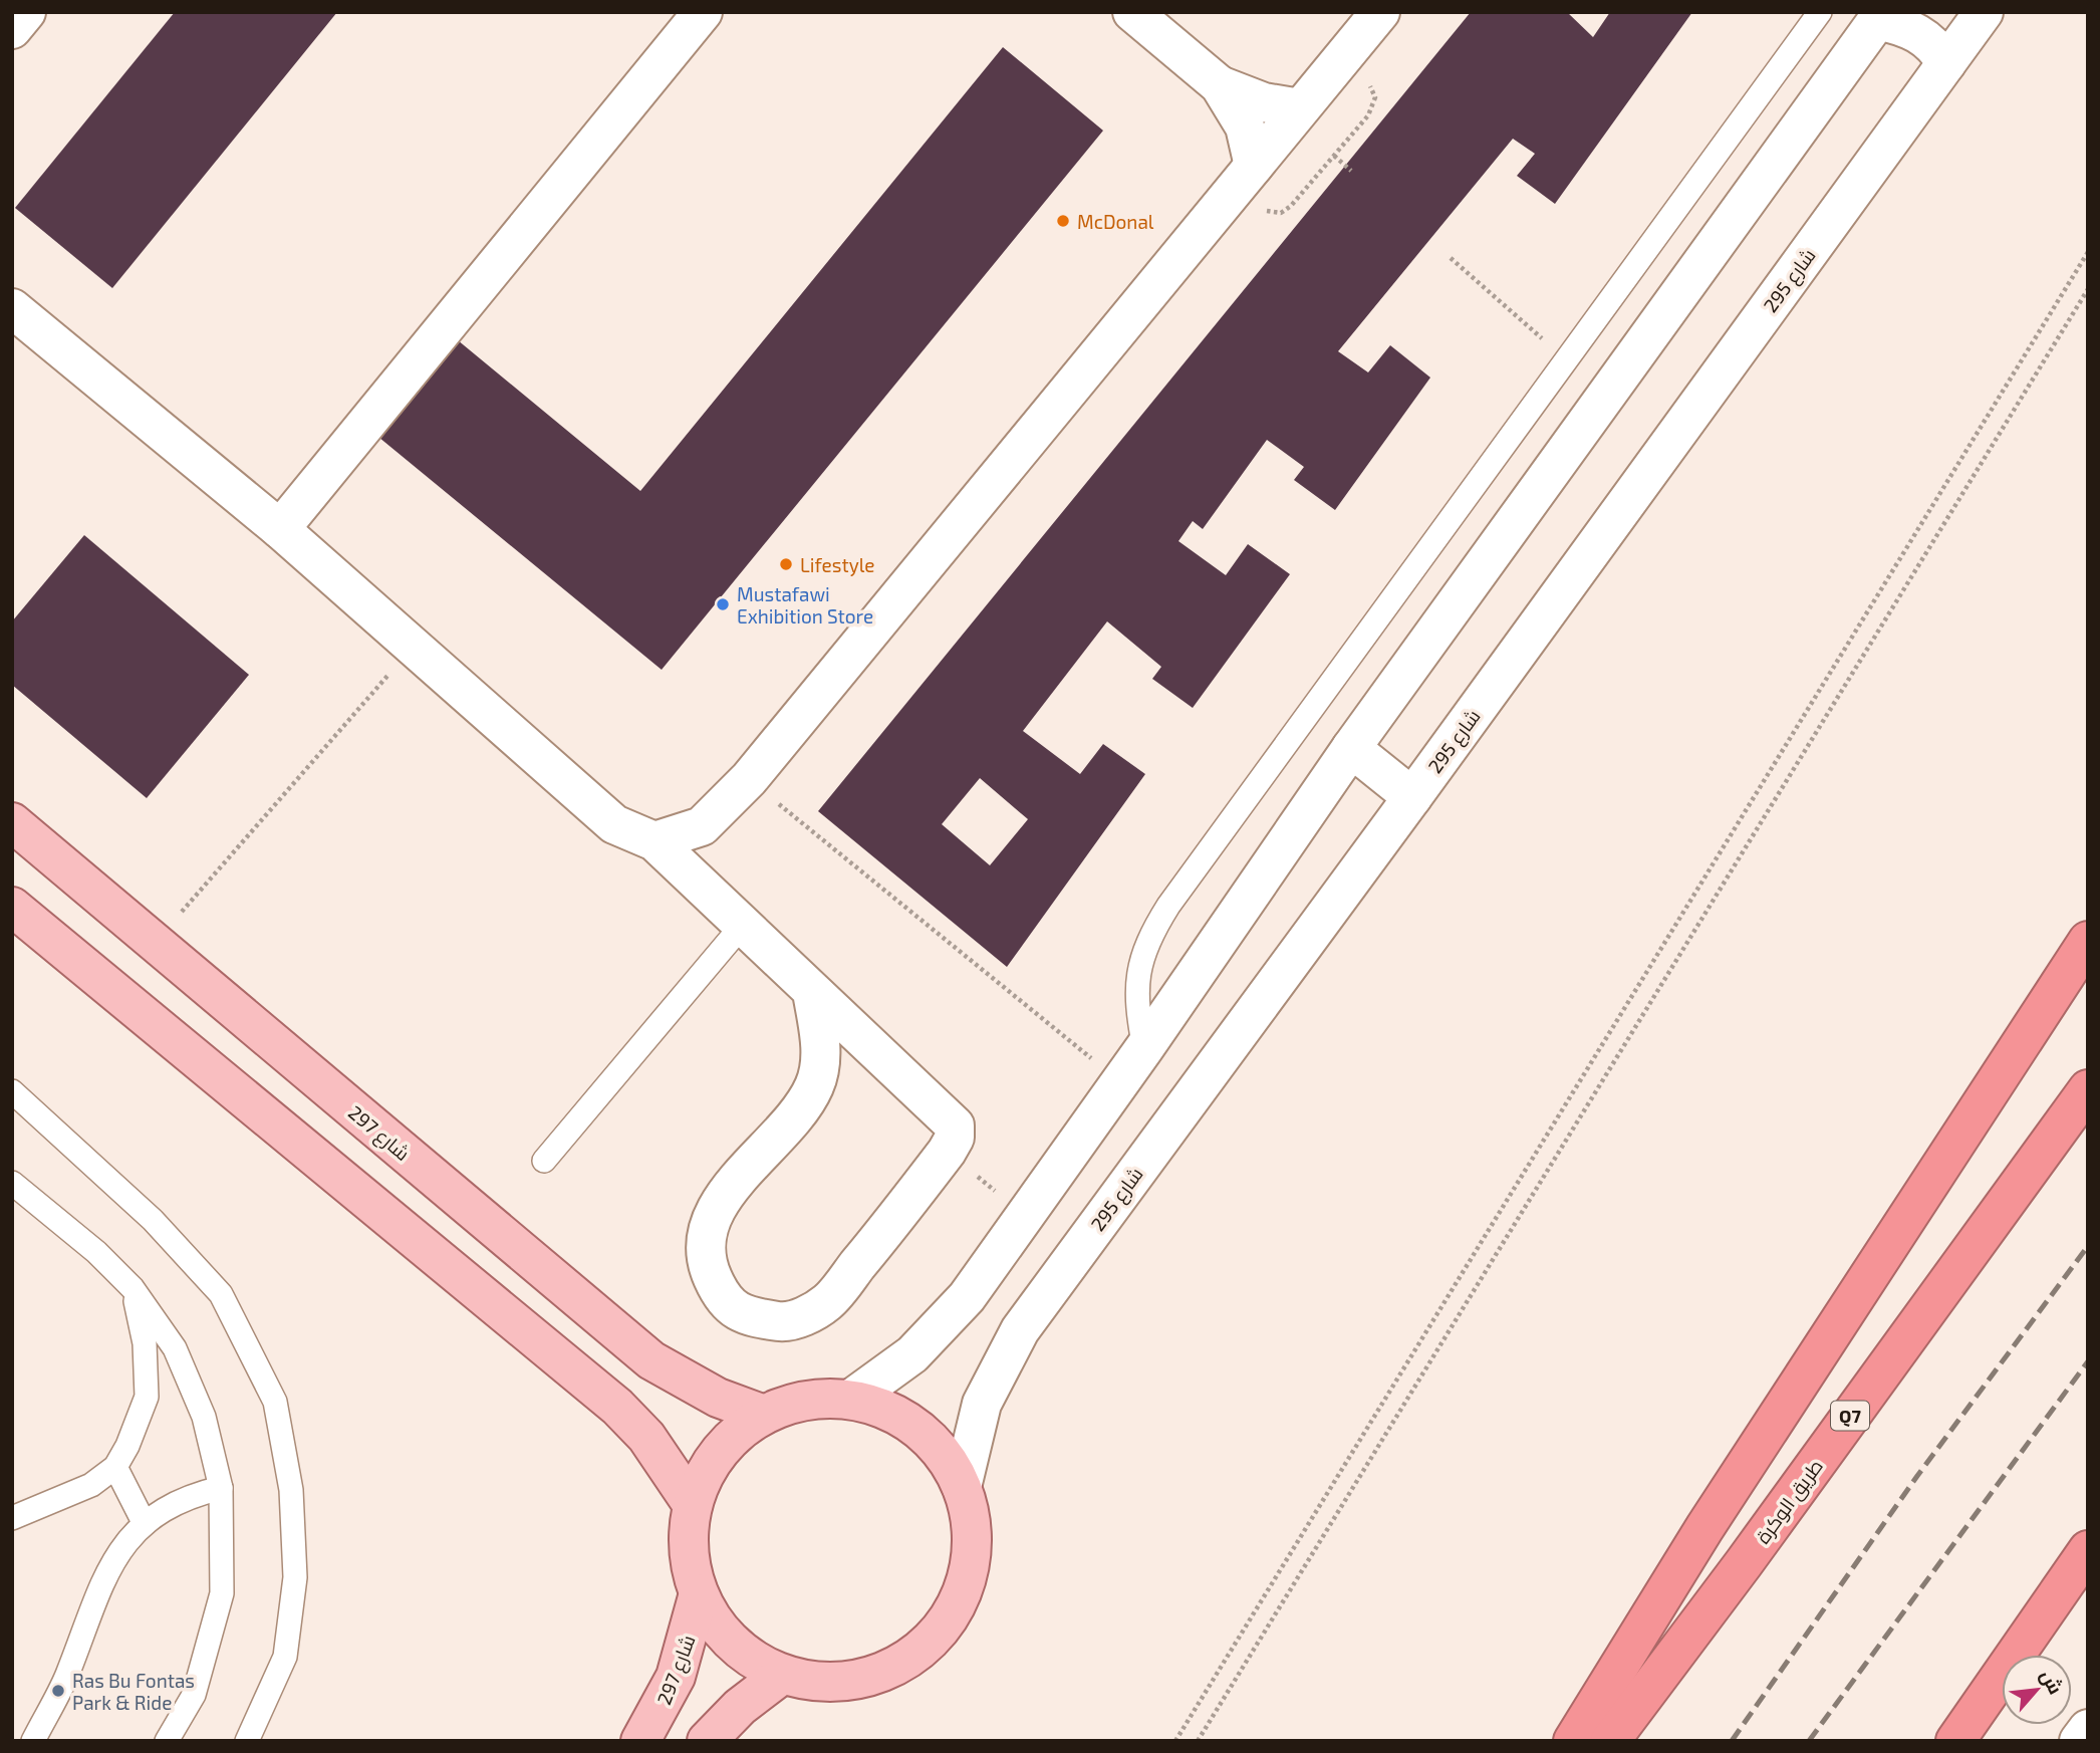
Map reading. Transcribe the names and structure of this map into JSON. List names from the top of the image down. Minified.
{"streets":{"highway":["Q7","طريق الوكرة"],"main road":["شارع 297"],"street":["شارع 295"]},"places":["McDonal","Lifestyle","Mustafawi Exhibition Store","Ras Bu Fontas Park & Ride"],"north":"top right"}
